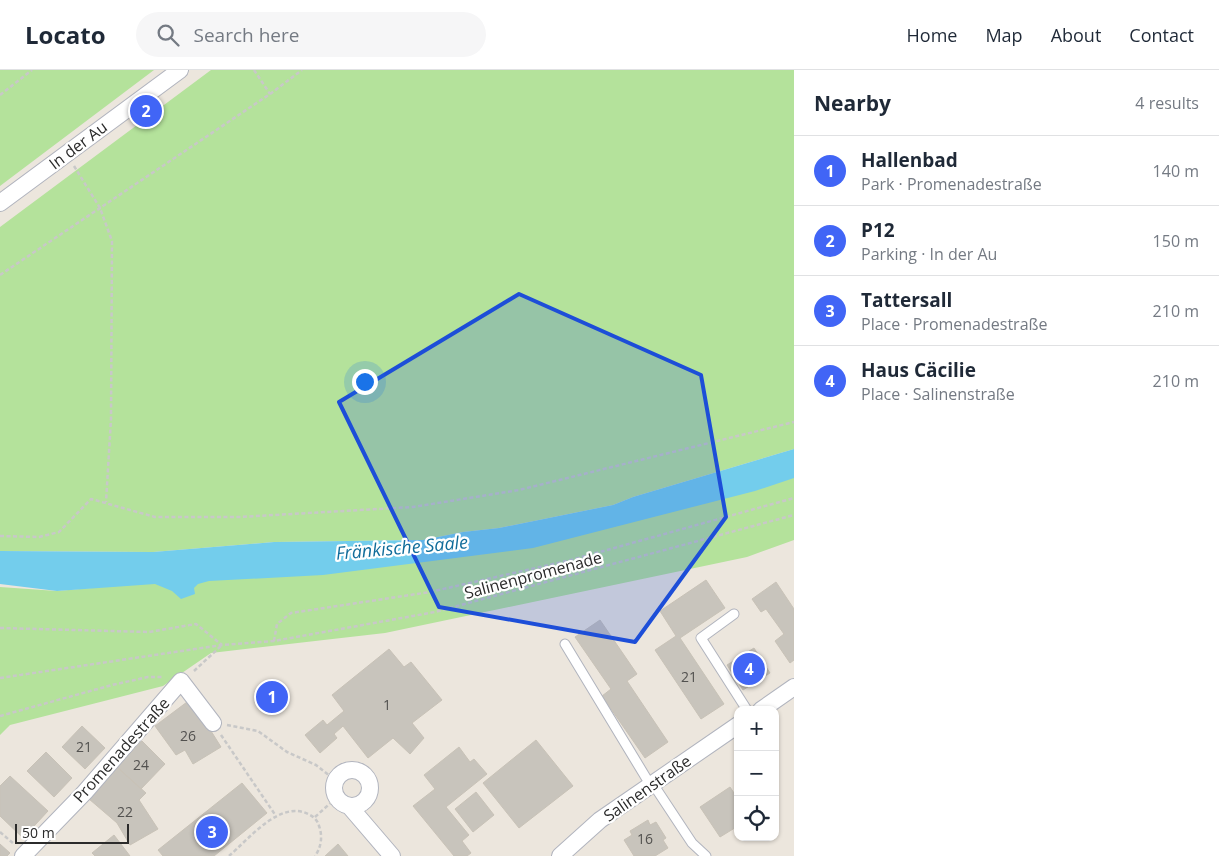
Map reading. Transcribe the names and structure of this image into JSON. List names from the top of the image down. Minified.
{"streets":{"street":["In der Au","Promenadestraße","Salinenstraße"],"path":["Salinenpromenade"]},"water":["Fränkische Saale"],"house_numbers":["21","1","26","21","24","22","16"],"scale_bar":"50 m","page":{"header":"Locato","search":"Search here","nav":["Home","Map","About","Contact"],"heading":["Nearby","4 results"],"pins":["2","4","1","3"],"list":[{"mark":"1","name":"Hallenbad","note":"Park · Promenadestraße","value":"140 m"},{"mark":"2","name":"P12","note":"Parking · In der Au","value":"150 m"},{"mark":"3","name":"Tattersall","note":"Place · Promenadestraße","value":"210 m"},{"mark":"4","name":"Haus Cäcilie","note":"Place · Salinenstraße","value":"210 m"}],"map_buttons":["+","−"],"scale":"50 m"}}
